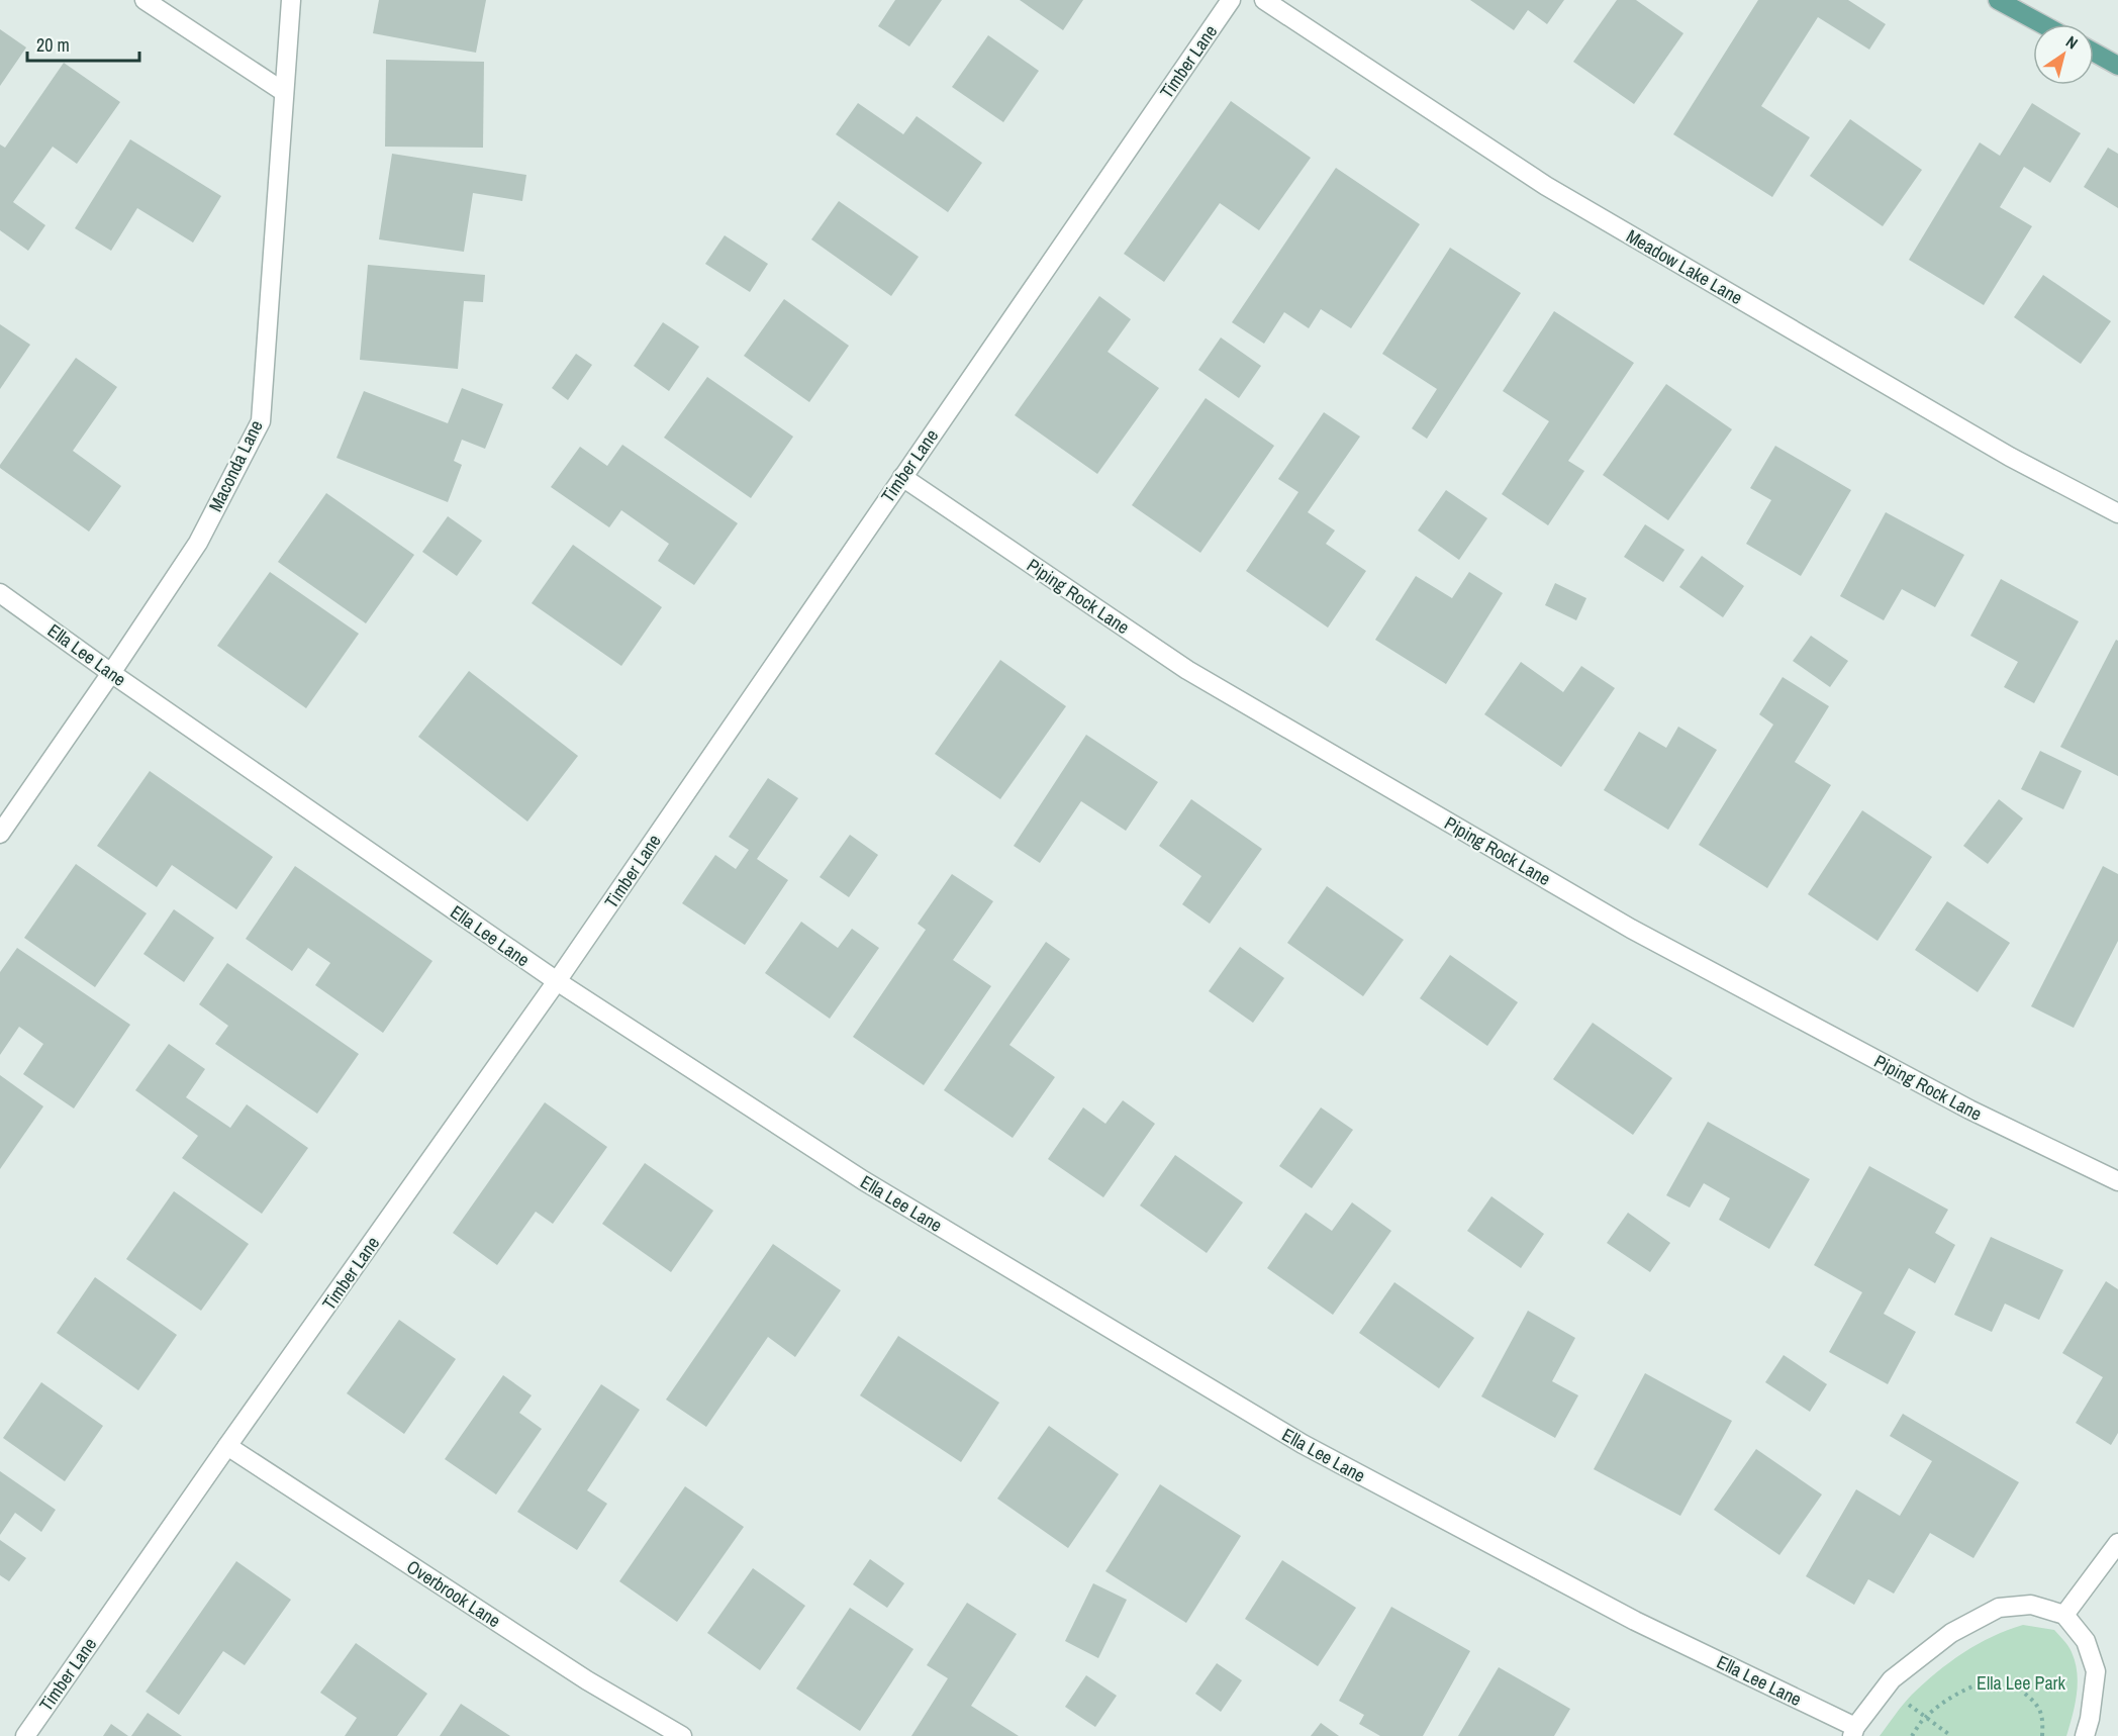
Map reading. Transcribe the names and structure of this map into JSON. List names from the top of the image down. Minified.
{"streets":{"street":["Timber Lane","Meadow Lake Lane","Maconda Lane","Piping Rock Lane","Ella Lee Lane","Overbrook Lane"]},"crossings":[["Timber Lane","Piping Rock Lane"],["Timber Lane","Ella Lee Lane"],["Timber Lane","Overbrook Lane"],["Maconda Lane","Ella Lee Lane"]],"parks":["Ella Lee Park"],"scale_bar":"20 m","north":"top right"}
